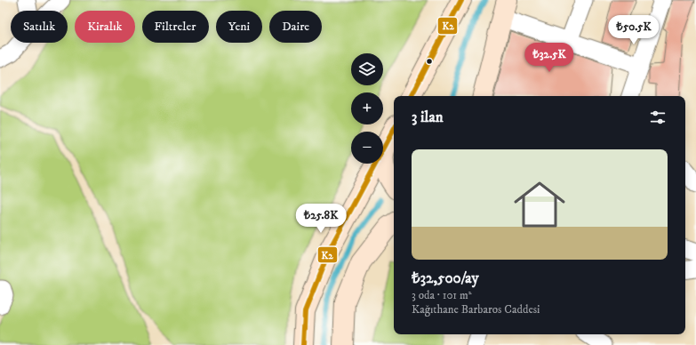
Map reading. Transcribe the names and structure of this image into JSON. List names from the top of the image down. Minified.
{"lines":["transit line K2"],"page":{"chip":["Satılık","Kiralık","Filtreler","Yeni","Daire"],"price":["₺50.5K","₺32.5K","₺25.8K"],"map_buttons":["+","−"],"heading":"3 ilan","list":[{"name":"₺32,500/ay","note":"3 oda · 101 m² · Kağıthane Barbaros Caddesi"}]}}
